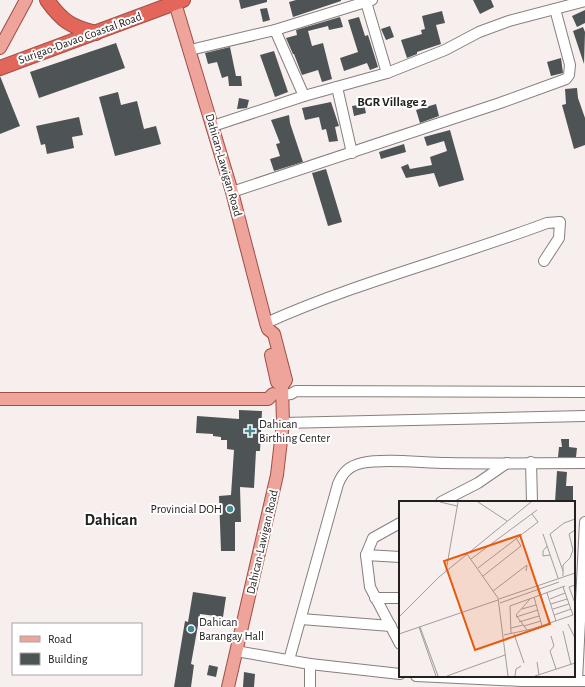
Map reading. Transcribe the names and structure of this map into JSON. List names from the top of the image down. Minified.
{"streets":{"highway":["Surigao-Davao Coastal Road"],"main road":["Dahican-Lawigan Road"]},"crossings":[["Surigao-Davao Coastal Road","Dahican-Lawigan Road"]],"districts":["BGR Village 2","Dahican"],"places":{"health":["Dahican Birthing Center"],"other":["Provincial DOH","Dahican Barangay Hall"]},"legend":["Road","Building"]}
